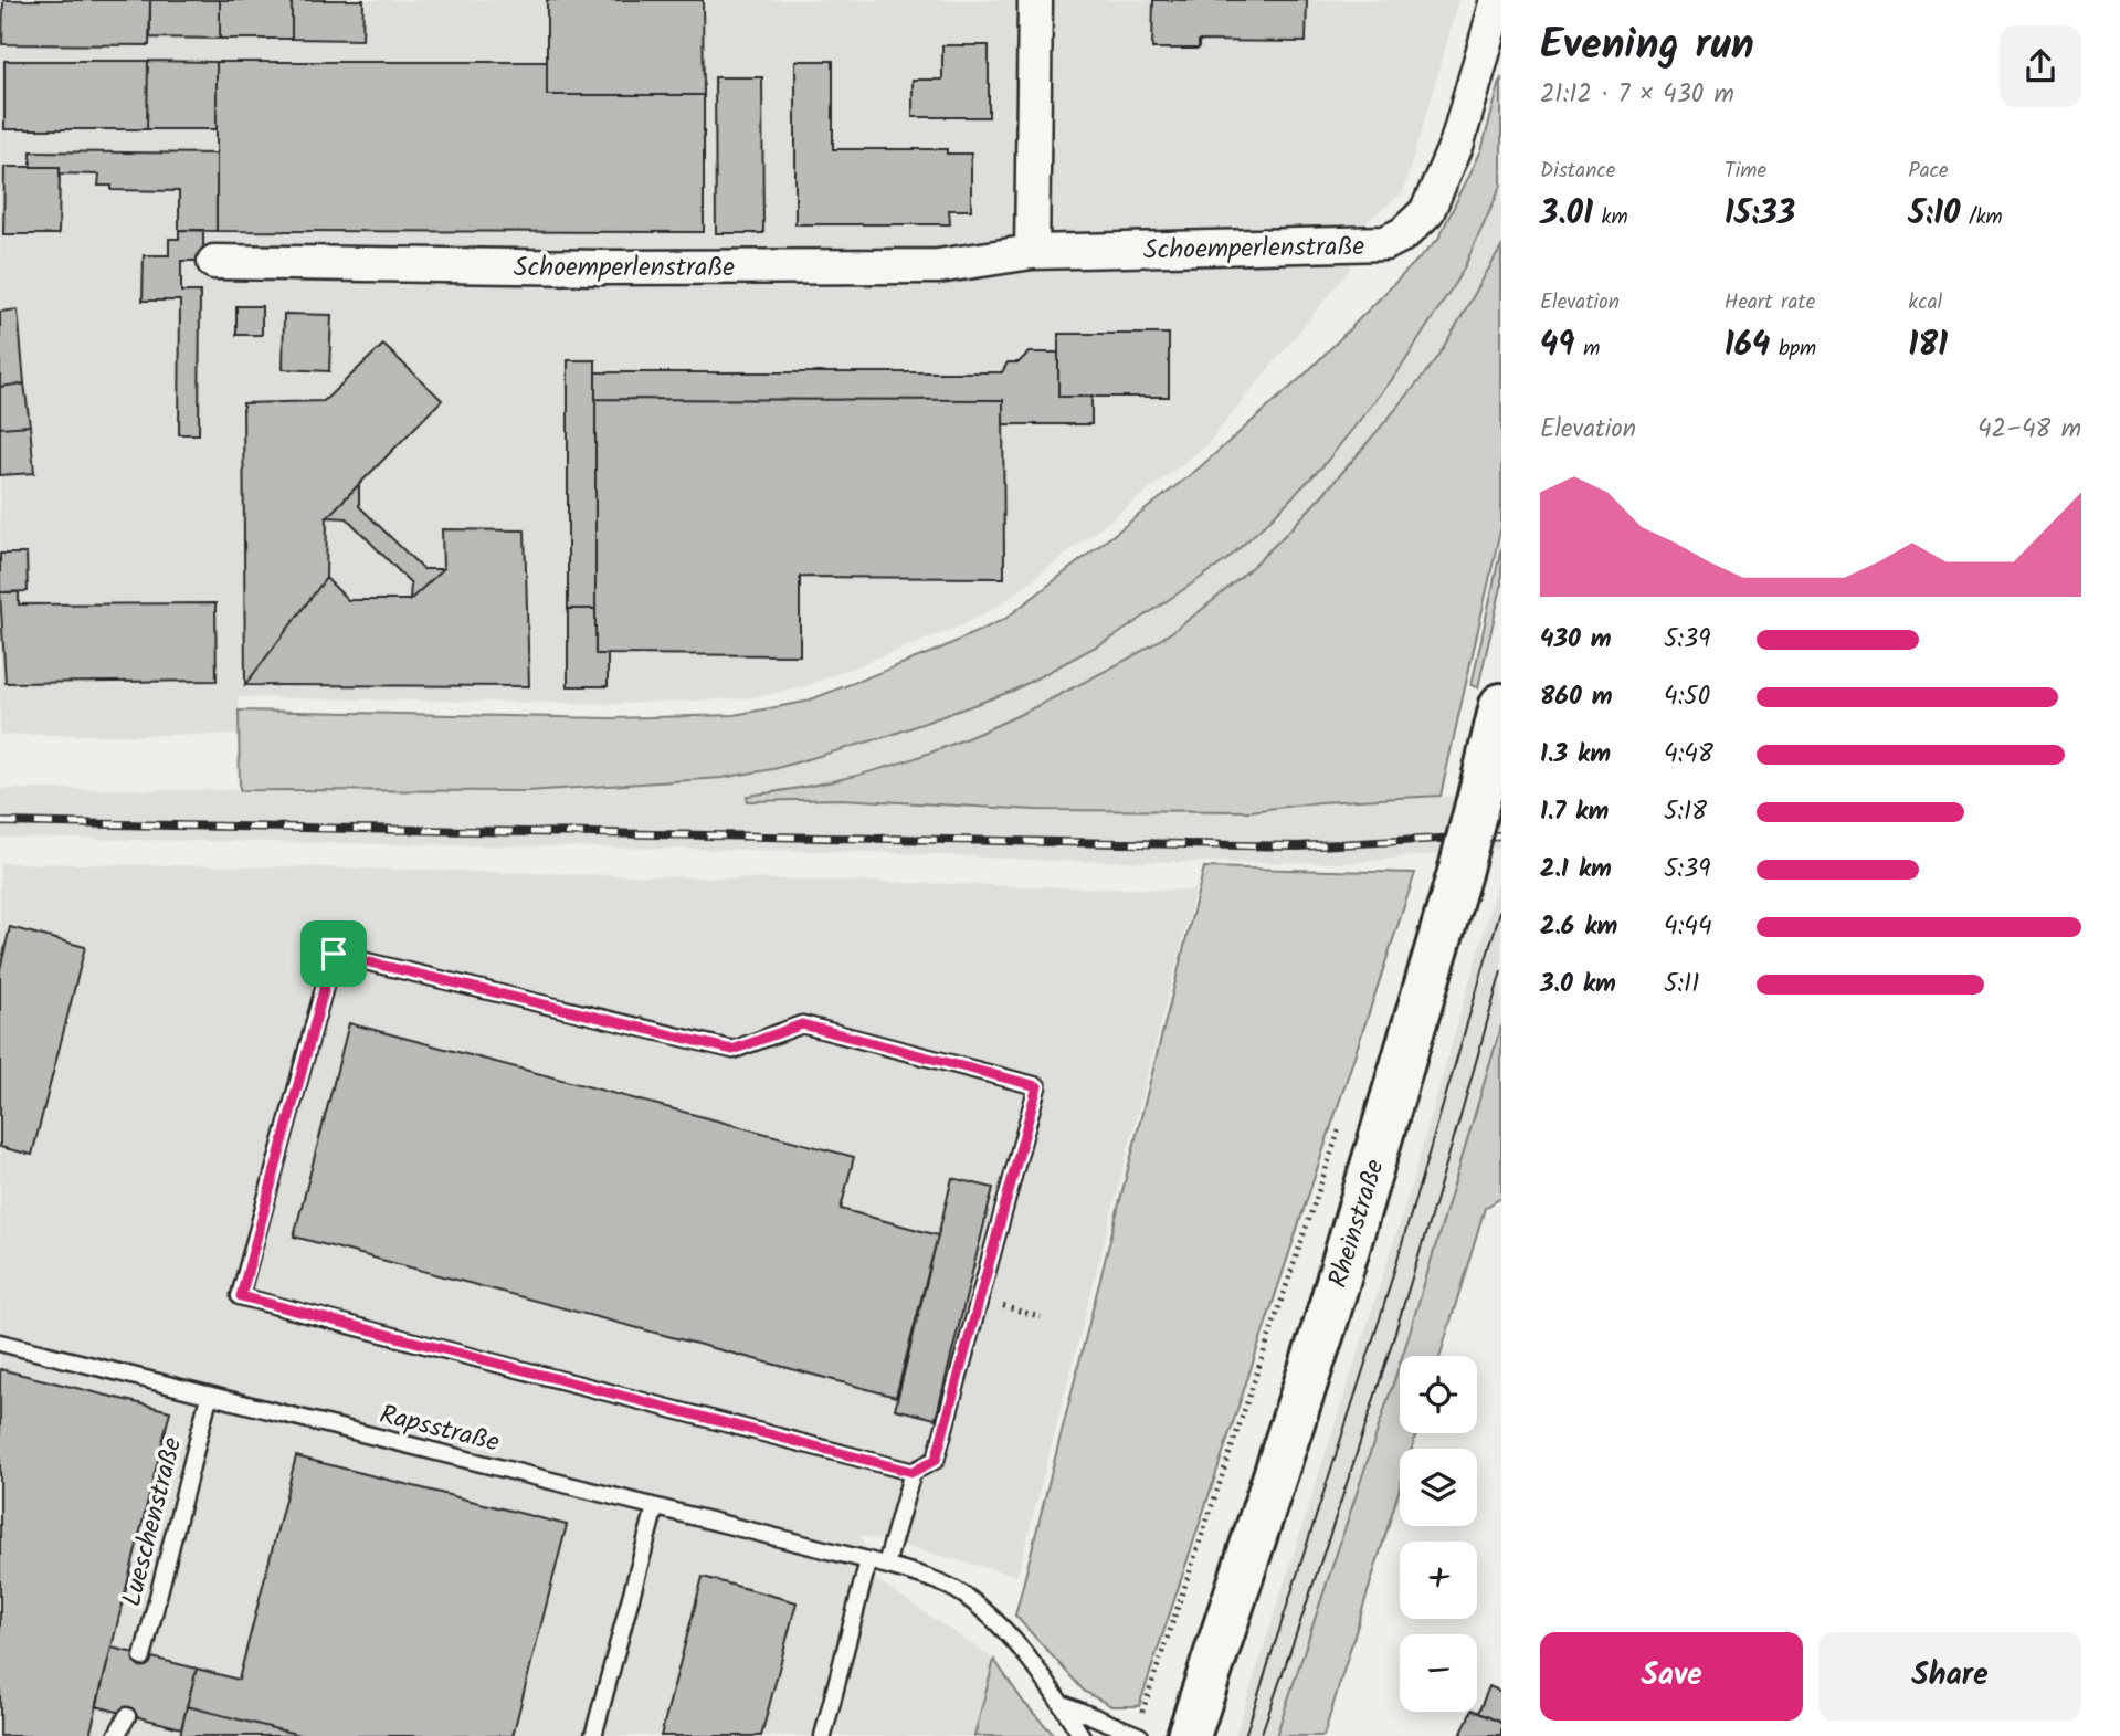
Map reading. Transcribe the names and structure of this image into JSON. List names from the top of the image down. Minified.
{"streets":{"main road":["Rheinstraße"],"street":["Schoemperlenstraße"],"lane":["Rapsstraße","Lueschenstraße"]},"crossings":[["Rapsstraße","Lueschenstraße"]],"page":{"heading":["Evening run","21:12 · 7 × 430 m"],"stats":[["Distance","3.01 km"],["Time","15:33"],["Pace","5:10 /km"],["Elevation","49 m"],["Heart rate","164 bpm"],["kcal","181"]],"chart":["Elevation","42–48 m"],"list":[{"name":"430 m","note":"5:39"},{"name":"860 m","note":"4:50"},{"name":"1.3 km","note":"4:48"},{"name":"1.7 km","note":"5:18"},{"name":"2.1 km","note":"5:39"},{"name":"2.6 km","note":"4:44"},{"name":"3.0 km","note":"5:11"}],"map_buttons":["+","−"],"buttons":["Save","Share"]}}
